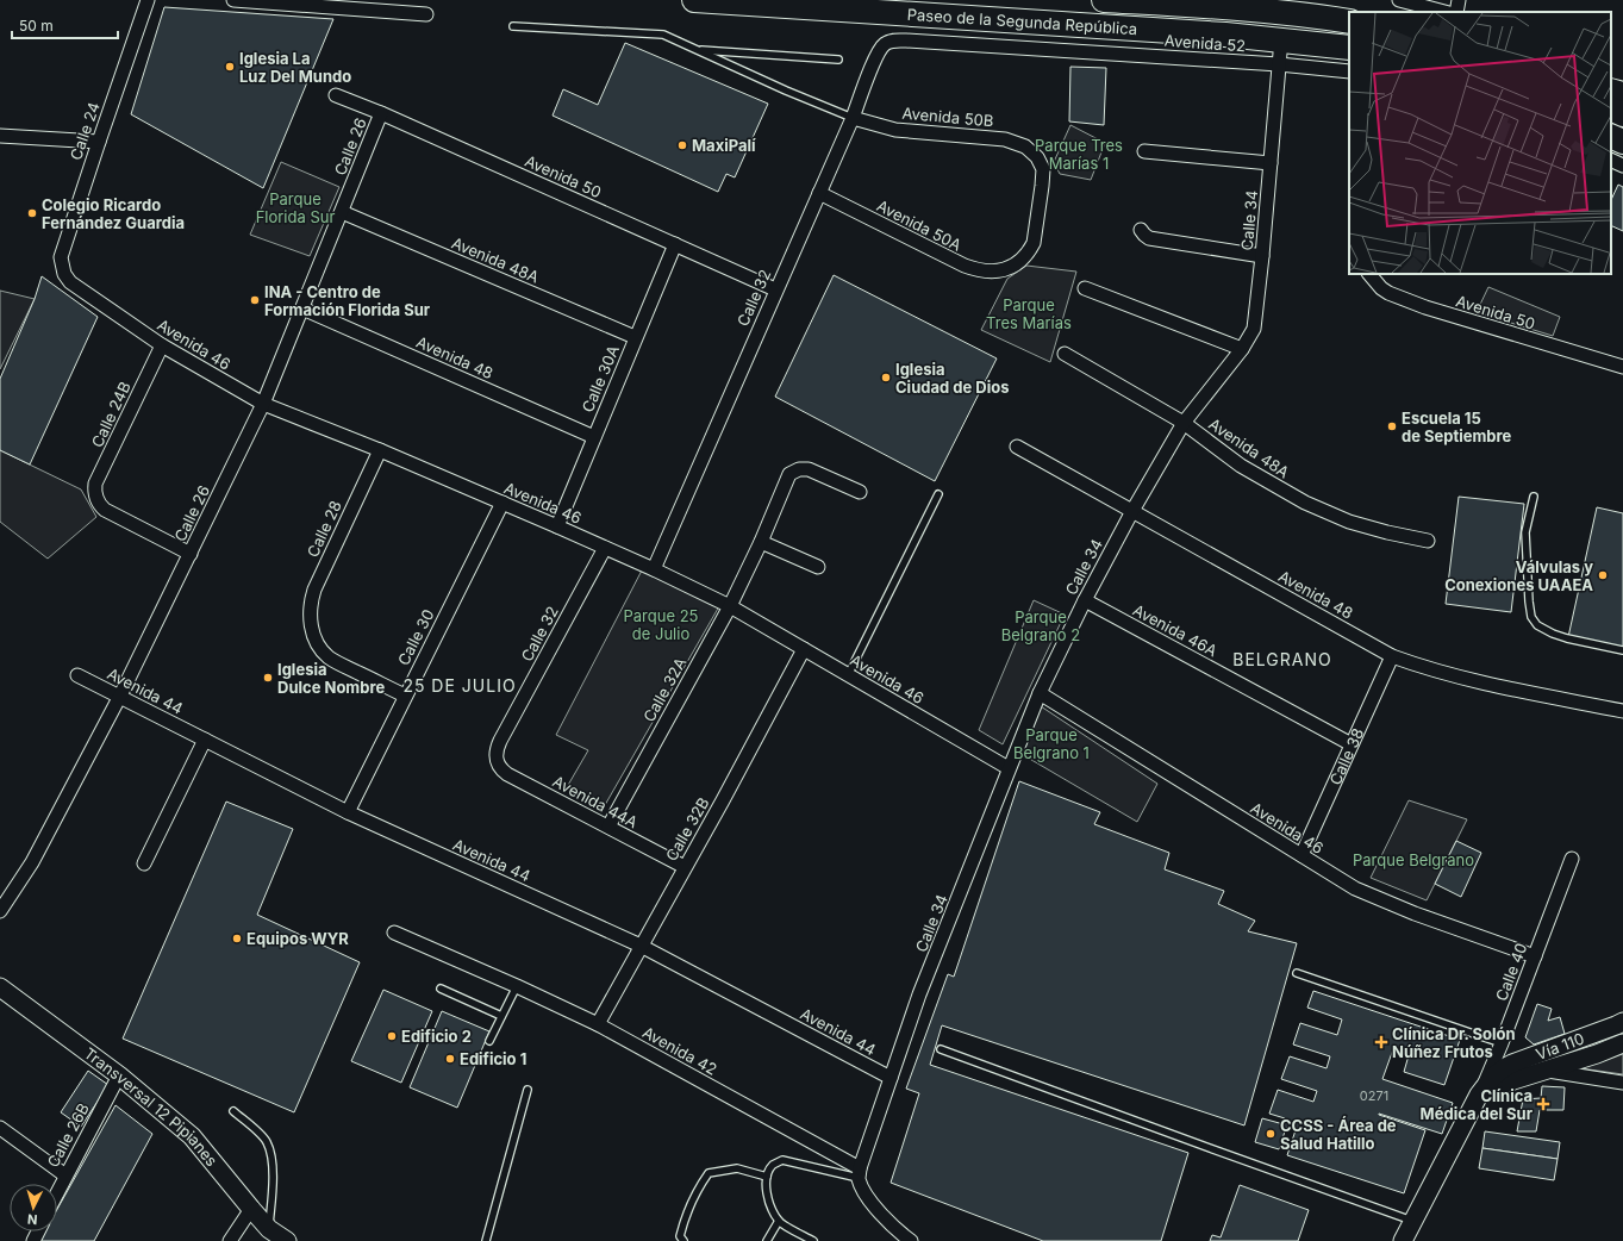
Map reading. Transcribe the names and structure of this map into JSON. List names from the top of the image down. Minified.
{"streets":{"highway":["Paseo de la Segunda República"],"main road":["Vía 110","Transversal 12 Pipianes"],"street":["Avenida 52","Avenida 50B","Calle 24","Calle 26","Avenida 50","Calle 34","Avenida 50A","Avenida 48A","Calle 32","Avenida 46","Avenida 48","Calle 30A","Calle 24B","Calle 28","Avenida 46A","Calle 30","Calle 32A","Avenida 44","Calle 38","Avenida 44A","Calle 32B","Calle 40","Avenida 42","Calle 26B"]},"crossings":[["Paseo de la Segunda República","Calle 34"],["Avenida 52","Calle 34"],["Avenida 52","Calle 32"],["Avenida 50B","Avenida 50A"],["Avenida 50B","Calle 32"],["Calle 24","Avenida 46"],["Calle 26","Avenida 50"],["Calle 26","Avenida 48A"],["Calle 26","Avenida 46"],["Calle 26","Avenida 48"],["Calle 26","Calle 24B"],["Calle 26","Avenida 44"],["Avenida 50","Calle 32"],["Avenida 50","Calle 30A"],["Calle 34","Avenida 48A"],["Calle 34","Avenida 46"],["Calle 34","Avenida 48"],["Calle 34","Avenida 46A"],["Calle 34","Avenida 44"],["Calle 34","Avenida 42"],["Avenida 50A","Calle 32"],["Avenida 48A","Calle 30A"],["Calle 32","Avenida 46"],["Calle 32","Avenida 44A"],["Avenida 46","Calle 30A"],["Avenida 46","Calle 24B"],["Avenida 46","Calle 28"],["Avenida 46","Calle 30"],["Avenida 46","Calle 32A"],["Avenida 46","Calle 38"],["Avenida 46","Calle 32B"],["Avenida 46","Calle 40"],["Avenida 48","Calle 30A"],["Avenida 48","Calle 38"],["Calle 28","Calle 30"],["Avenida 46A","Calle 38"],["Calle 30","Avenida 44"],["Calle 32A","Avenida 44A"],["Avenida 44","Calle 32B"],["Avenida 44A","Calle 32B"],["Calle 32B","Avenida 42"],["Calle 40","Vía 110"],["Transversal 12 Pipianes","Calle 26B"]],"districts":["BELGRANO","25 DE JULIO"],"parks":["Parque Tres Marías 1","Parque Florida Sur","Parque Tres Marías","Parque 25 de Julio","Parque Belgrano 2","Parque Belgrano 1","Parque Belgrano"],"places":{"other":["Iglesia La Luz Del Mundo","MaxiPalí","Colegio Ricardo Fernández Guardia","INA - Centro de Formación Florida Sur","Iglesia Ciudad de Dios","Escuela 15 de Septiembre","Válvulas y Conexiones UAAEA","Iglesia Dulce Nombre","Equipos WYR","Edificio 2","Edificio 1","CCSS - Área de Salud Hatillo"],"health":["Clínica Dr. Solón Núñez Frutos","Clínica Médica del Sur"]},"house_numbers":["0271"],"scale_bar":"50 m","north":"bottom"}
